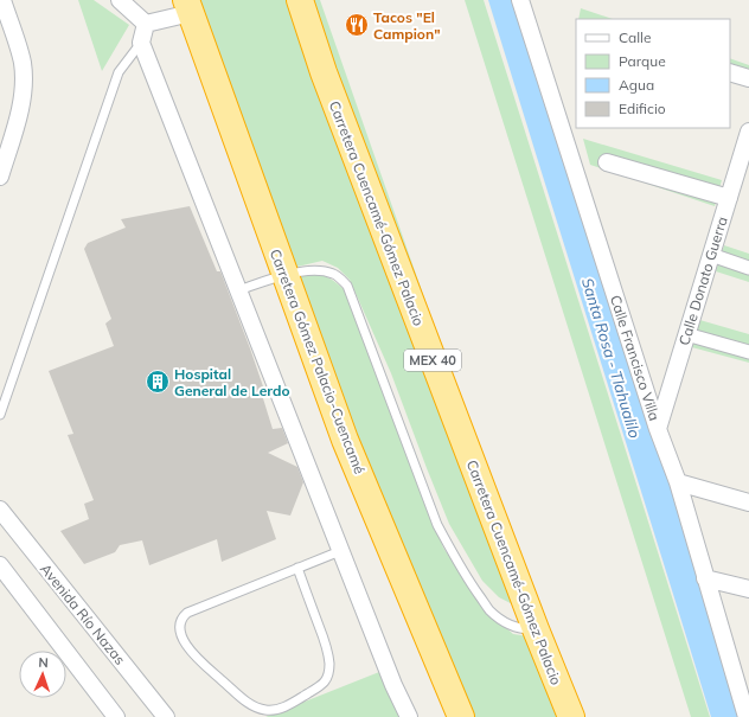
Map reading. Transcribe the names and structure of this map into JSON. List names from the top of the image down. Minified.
{"streets":{"highway":["Carretera Cuencamé-Gómez Palacio","MEX 40","Carretera Gómez Palacio-Cuencamé"],"street":["Calle Donato Guerra","Calle Francisco Villa","Avenida Río Nazas"]},"crossings":[["Calle Donato Guerra","Calle Francisco Villa"]],"water":["Santa Rosa - Tlahualilo"],"places":{"restaurant":["Tacos \"El Campion\""],"building":["Hospital General de Lerdo"]},"legend":["Calle","Parque","Agua","Edificio"],"north":"top"}
